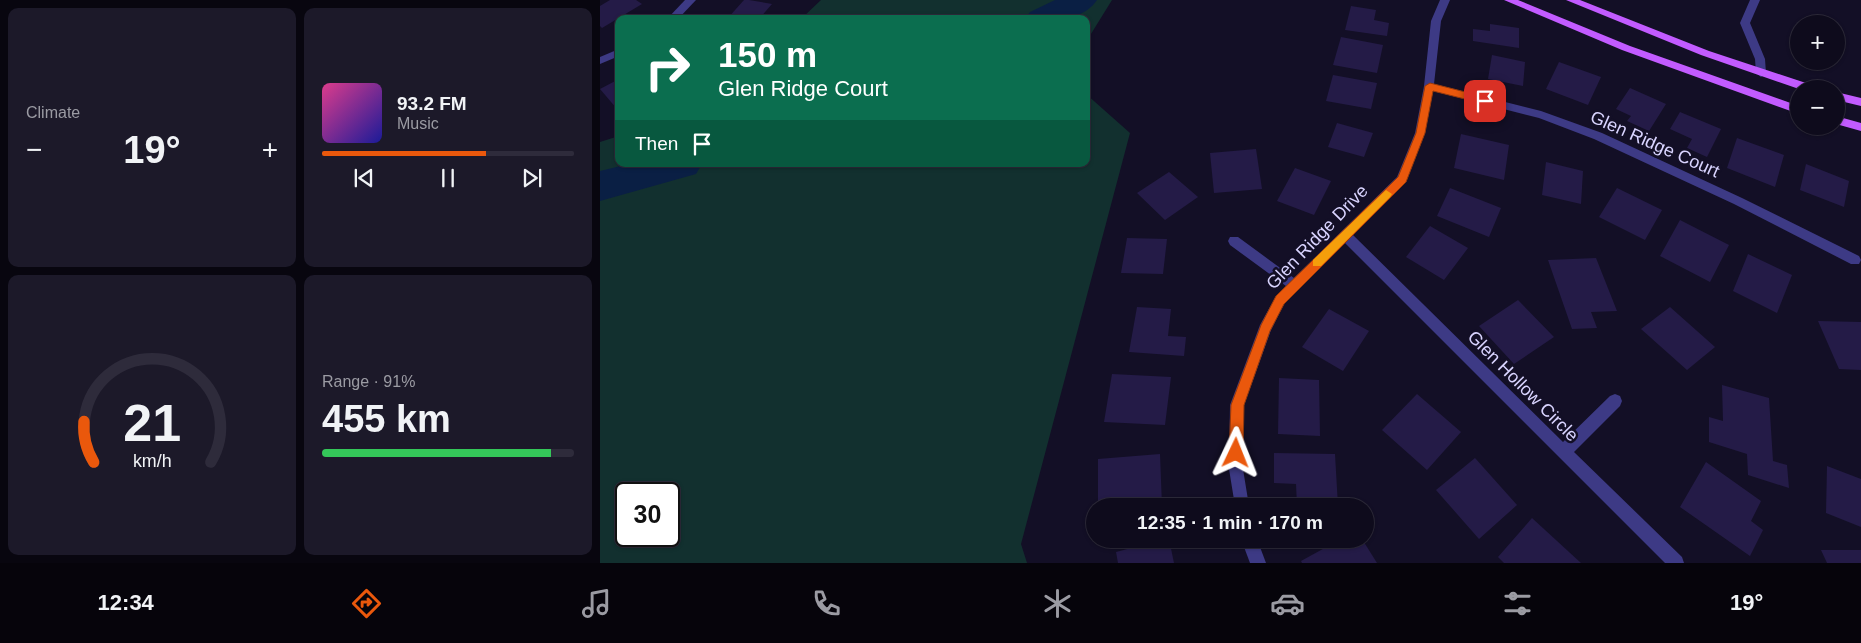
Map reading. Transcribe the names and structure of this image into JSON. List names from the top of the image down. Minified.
{"streets":{"street":["Glen Ridge Court","Glen Ridge Drive","Glen Hollow Circle"]},"crossings":[["Glen Ridge Court","Glen Ridge Drive"],["Glen Ridge Drive","Glen Hollow Circle"]],"page":{"tile":["Climate",["Range · 91%","455 km"]],"map_buttons":["+","−"],"turn":["150 m","Glen Ridge Court"],"song":["93.2 FM","Music"],"then":"Then","heat":["−","19°","+"],"limit":"30","trip":"12:35 · 1 min · 170 m","tabs":["12:34","19°"],"gauge":["21","km/h"]}}
